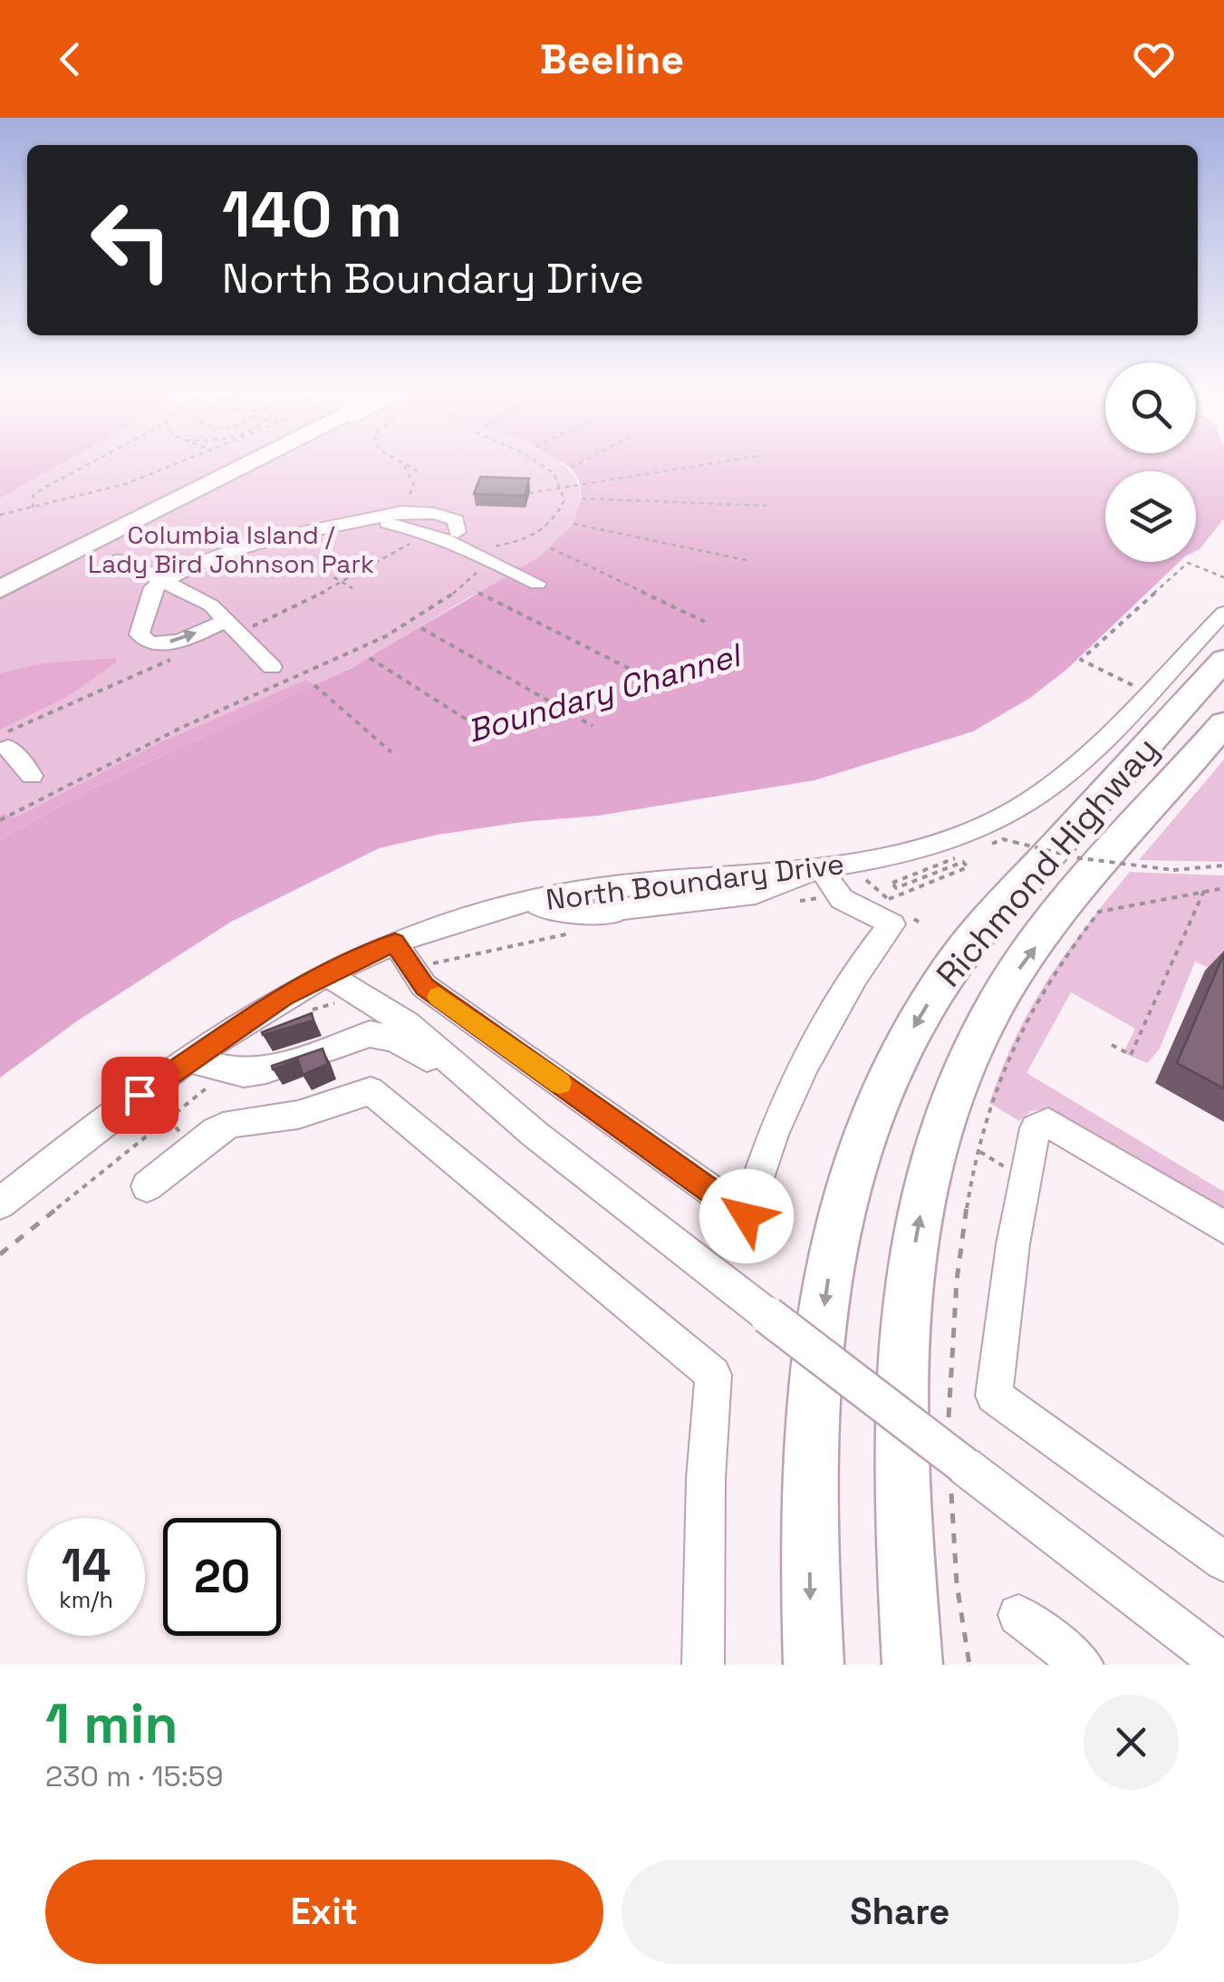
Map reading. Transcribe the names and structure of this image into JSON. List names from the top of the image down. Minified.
{"streets":{"highway":["Richmond Highway"],"street":["North Boundary Drive"]},"water":["Boundary Channel"],"parks":["Columbia Island / Lady Bird Johnson Park"],"page":{"header":"Beeline","turn":["140 m","North Boundary Drive"],"speed":"14 km/h","limit":"20","heading":["1 min","230 m · 15:59"],"buttons":["Exit","Share"]}}
